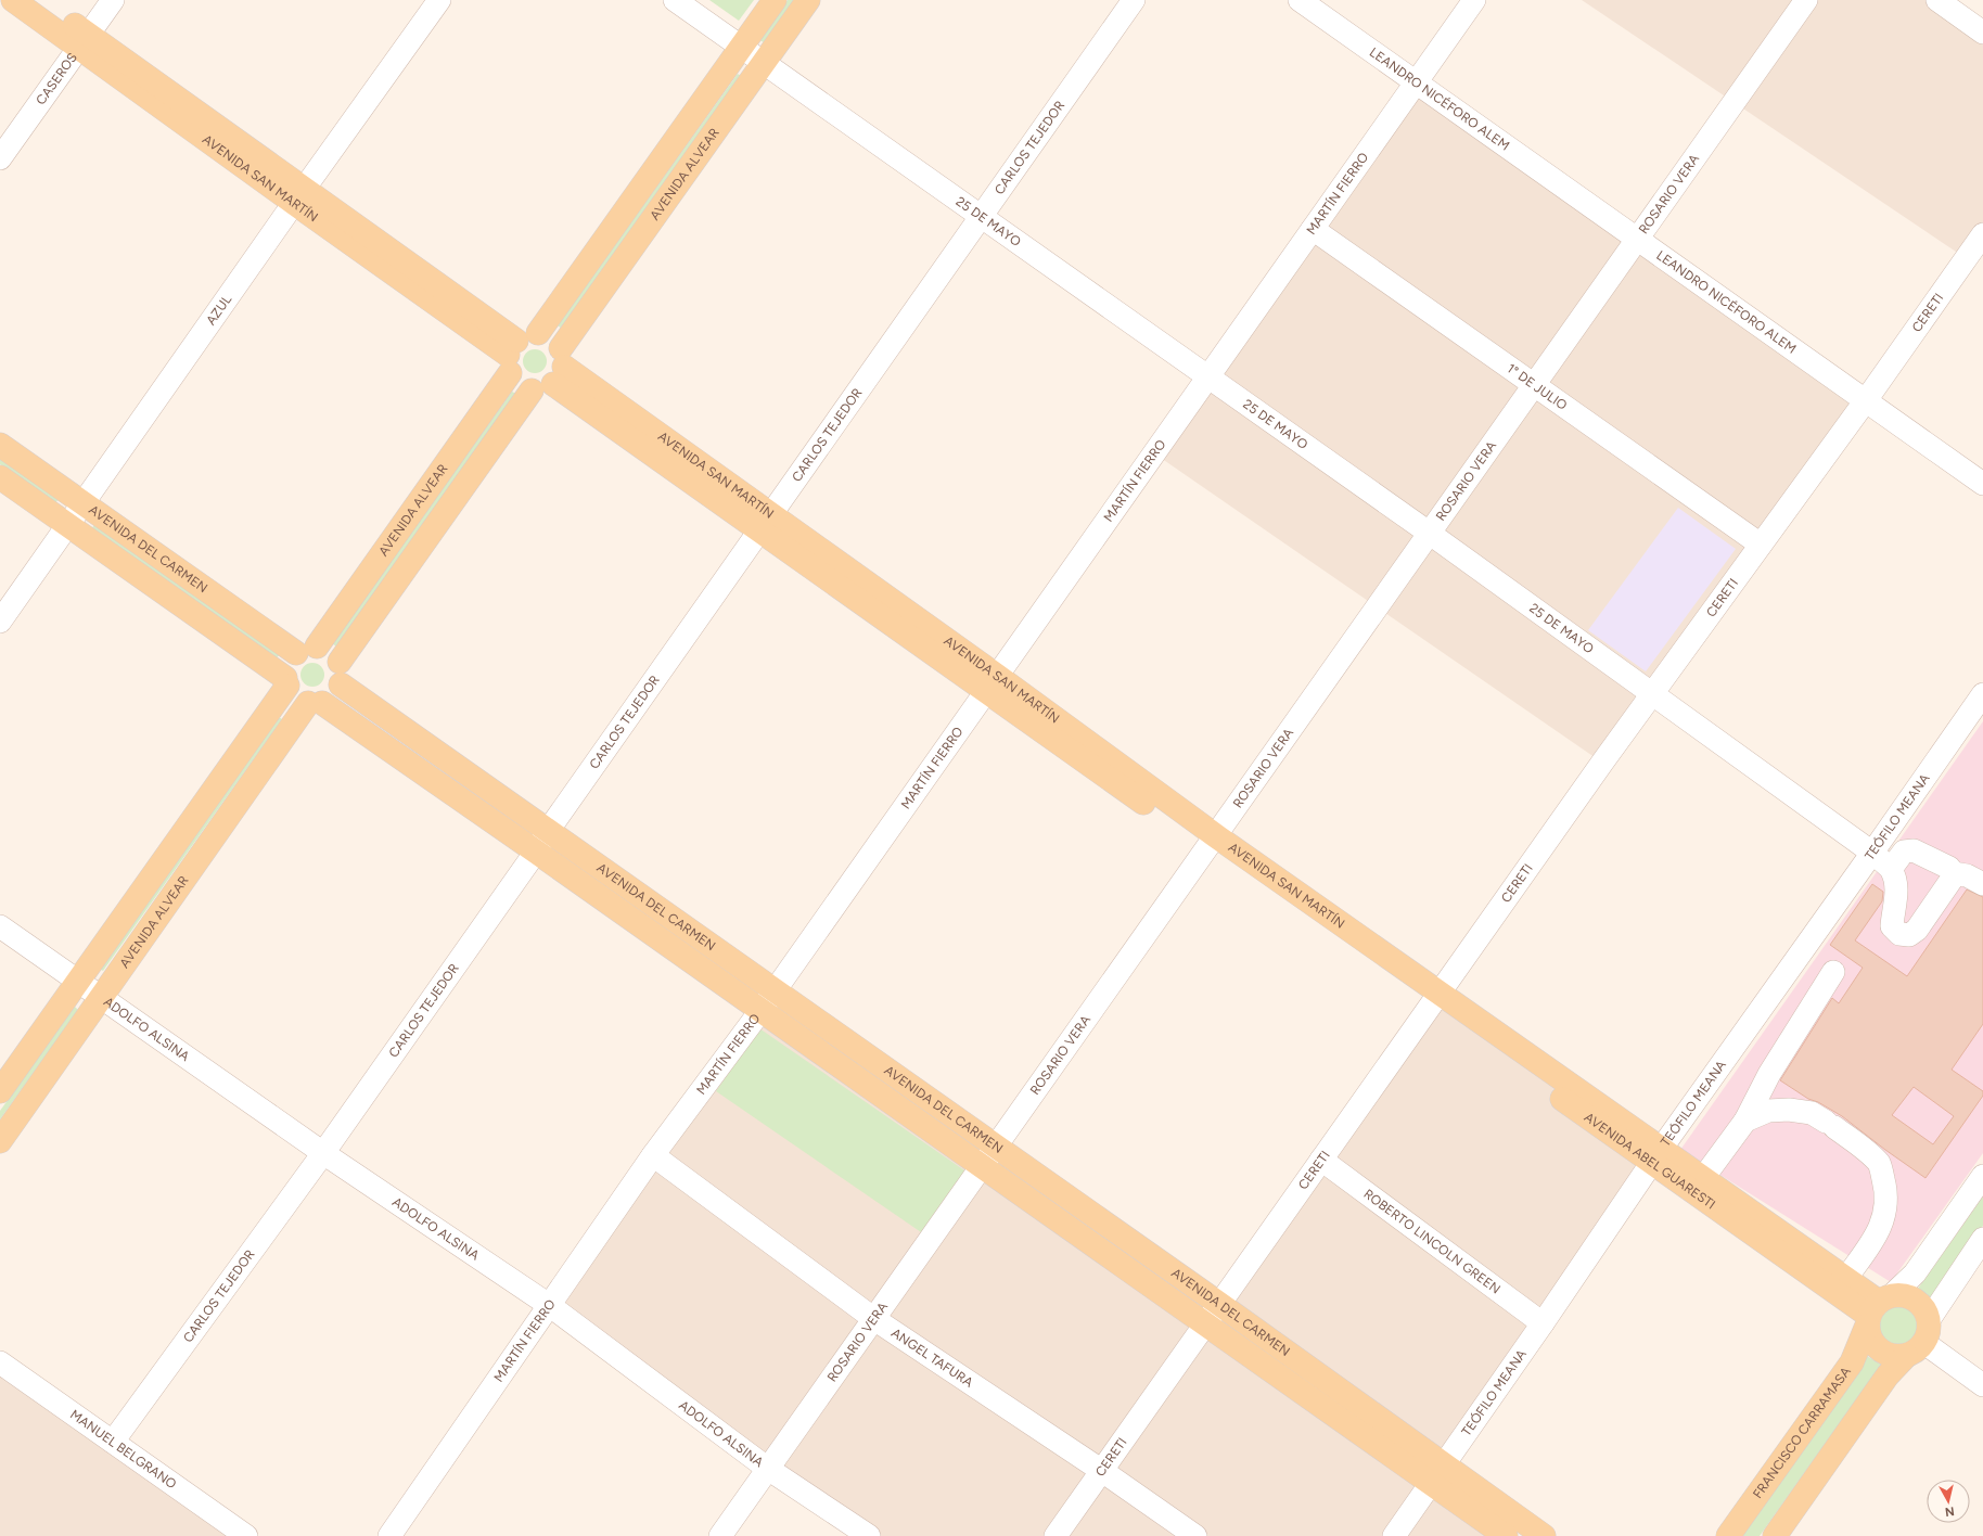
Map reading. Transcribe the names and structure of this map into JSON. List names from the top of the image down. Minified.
{"streets":{"main road":["AVENIDA ALVEAR","AVENIDA SAN MARTÍN","AVENIDA DEL CARMEN","AVENIDA ABEL GUARESTI","FRANCISCO CARRAMASA"],"street":["CASEROS","LEANDRO NICÉFORO ALEM","CARLOS TEJEDOR","MARTÍN FIERRO","ROSARIO VERA","25 DE MAYO","AZUL","CERETI","1° DE JULIO","TEÓFILO MEANA","ADOLFO ALSINA","ROBERTO LINCOLN GREEN","ANGEL TAFURA","MANUEL BELGRANO"]},"crossings":[["CASEROS","AVENIDA SAN MARTÍN"],["LEANDRO NICÉFORO ALEM","MARTÍN FIERRO"],["LEANDRO NICÉFORO ALEM","ROSARIO VERA"],["LEANDRO NICÉFORO ALEM","CERETI"],["CARLOS TEJEDOR","AVENIDA SAN MARTÍN"],["CARLOS TEJEDOR","25 DE MAYO"],["CARLOS TEJEDOR","AVENIDA DEL CARMEN"],["CARLOS TEJEDOR","ADOLFO ALSINA"],["CARLOS TEJEDOR","MANUEL BELGRANO"],["AVENIDA ALVEAR","AVENIDA SAN MARTÍN"],["AVENIDA ALVEAR","25 DE MAYO"],["AVENIDA ALVEAR","AVENIDA DEL CARMEN"],["AVENIDA ALVEAR","ADOLFO ALSINA"],["AVENIDA SAN MARTÍN","MARTÍN FIERRO"],["AVENIDA SAN MARTÍN","ROSARIO VERA"],["AVENIDA SAN MARTÍN","AZUL"],["AVENIDA SAN MARTÍN","CERETI"],["AVENIDA SAN MARTÍN","AVENIDA ABEL GUARESTI"],["MARTÍN FIERRO","25 DE MAYO"],["MARTÍN FIERRO","1° DE JULIO"],["MARTÍN FIERRO","AVENIDA DEL CARMEN"],["MARTÍN FIERRO","ADOLFO ALSINA"],["MARTÍN FIERRO","ANGEL TAFURA"],["ROSARIO VERA","25 DE MAYO"],["ROSARIO VERA","1° DE JULIO"],["ROSARIO VERA","AVENIDA DEL CARMEN"],["ROSARIO VERA","ADOLFO ALSINA"],["ROSARIO VERA","ANGEL TAFURA"],["25 DE MAYO","CERETI"],["25 DE MAYO","TEÓFILO MEANA"],["AZUL","AVENIDA DEL CARMEN"],["CERETI","1° DE JULIO"],["CERETI","AVENIDA DEL CARMEN"],["CERETI","AVENIDA ABEL GUARESTI"],["CERETI","ROBERTO LINCOLN GREEN"],["CERETI","ANGEL TAFURA"],["AVENIDA DEL CARMEN","TEÓFILO MEANA"],["TEÓFILO MEANA","AVENIDA ABEL GUARESTI"],["TEÓFILO MEANA","ROBERTO LINCOLN GREEN"],["AVENIDA ABEL GUARESTI","FRANCISCO CARRAMASA"]],"north":"bottom"}
